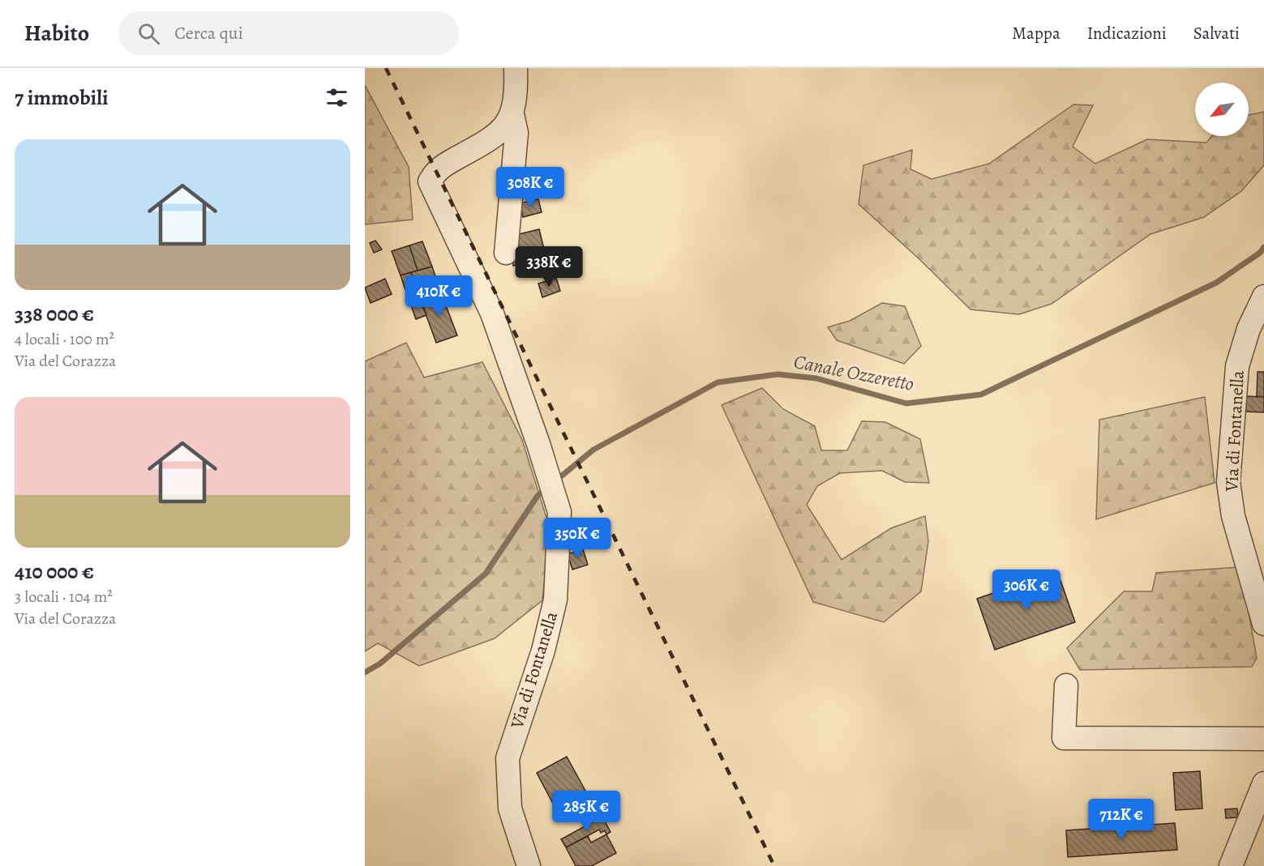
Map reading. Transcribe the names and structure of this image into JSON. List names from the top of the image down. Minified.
{"streets":{"street":["Via di Fontanella"]},"water":["Canale Ozzeretto"],"north":"bottom left","page":{"header":"Habito","search":"Cerca qui","nav":["Mappa","Indicazioni","Salvati"],"heading":"7 immobili","list":[{"name":"338 000 €","note":"4 locali · 100 m² · Via del Corazza"},{"name":"410 000 €","note":"3 locali · 104 m² · Via del Corazza"}],"price":["308K €","338K €","410K €","350K €","306K €","285K €","712K €"]}}
